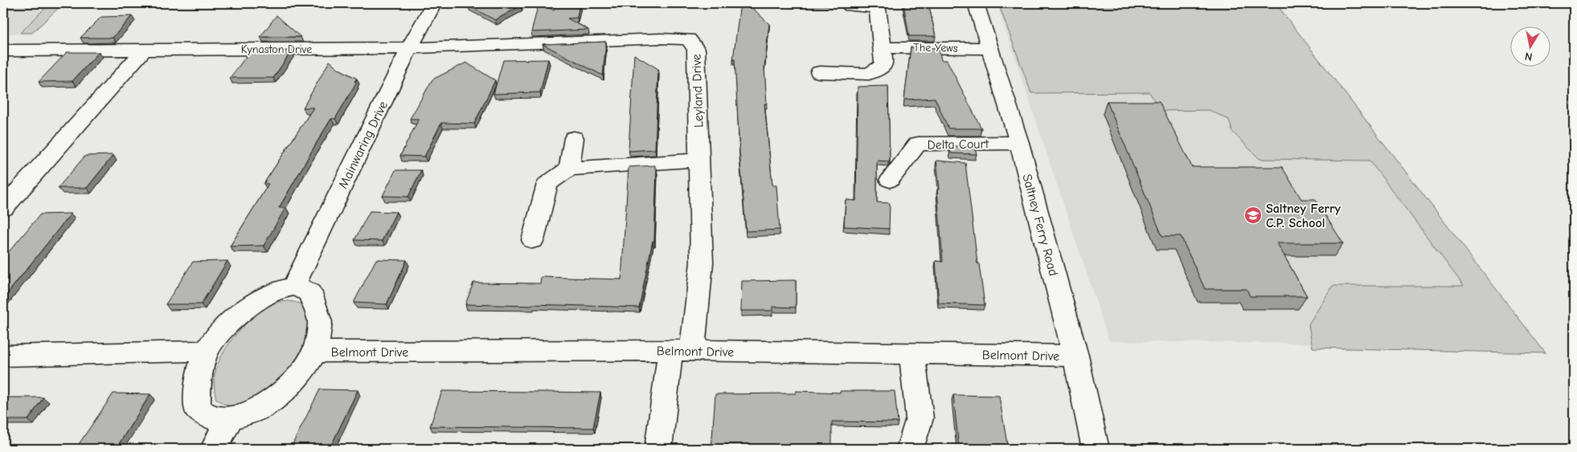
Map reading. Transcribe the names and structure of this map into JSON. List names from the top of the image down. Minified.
{"streets":{"street":["The Yews","Kynaston Drive","Leyland Drive","Delta Court","Mainwaring Drive","Saltney Ferry Road","Belmont Drive"]},"crossings":[["The Yews","Saltney Ferry Road"],["Kynaston Drive","Leyland Drive"],["Kynaston Drive","Mainwaring Drive"],["Leyland Drive","Mainwaring Drive"],["Leyland Drive","Belmont Drive"],["Delta Court","Saltney Ferry Road"],["Saltney Ferry Road","Belmont Drive"]],"places":{"school or university":["Saltney Ferry C.P. School"]},"north":"bottom"}
